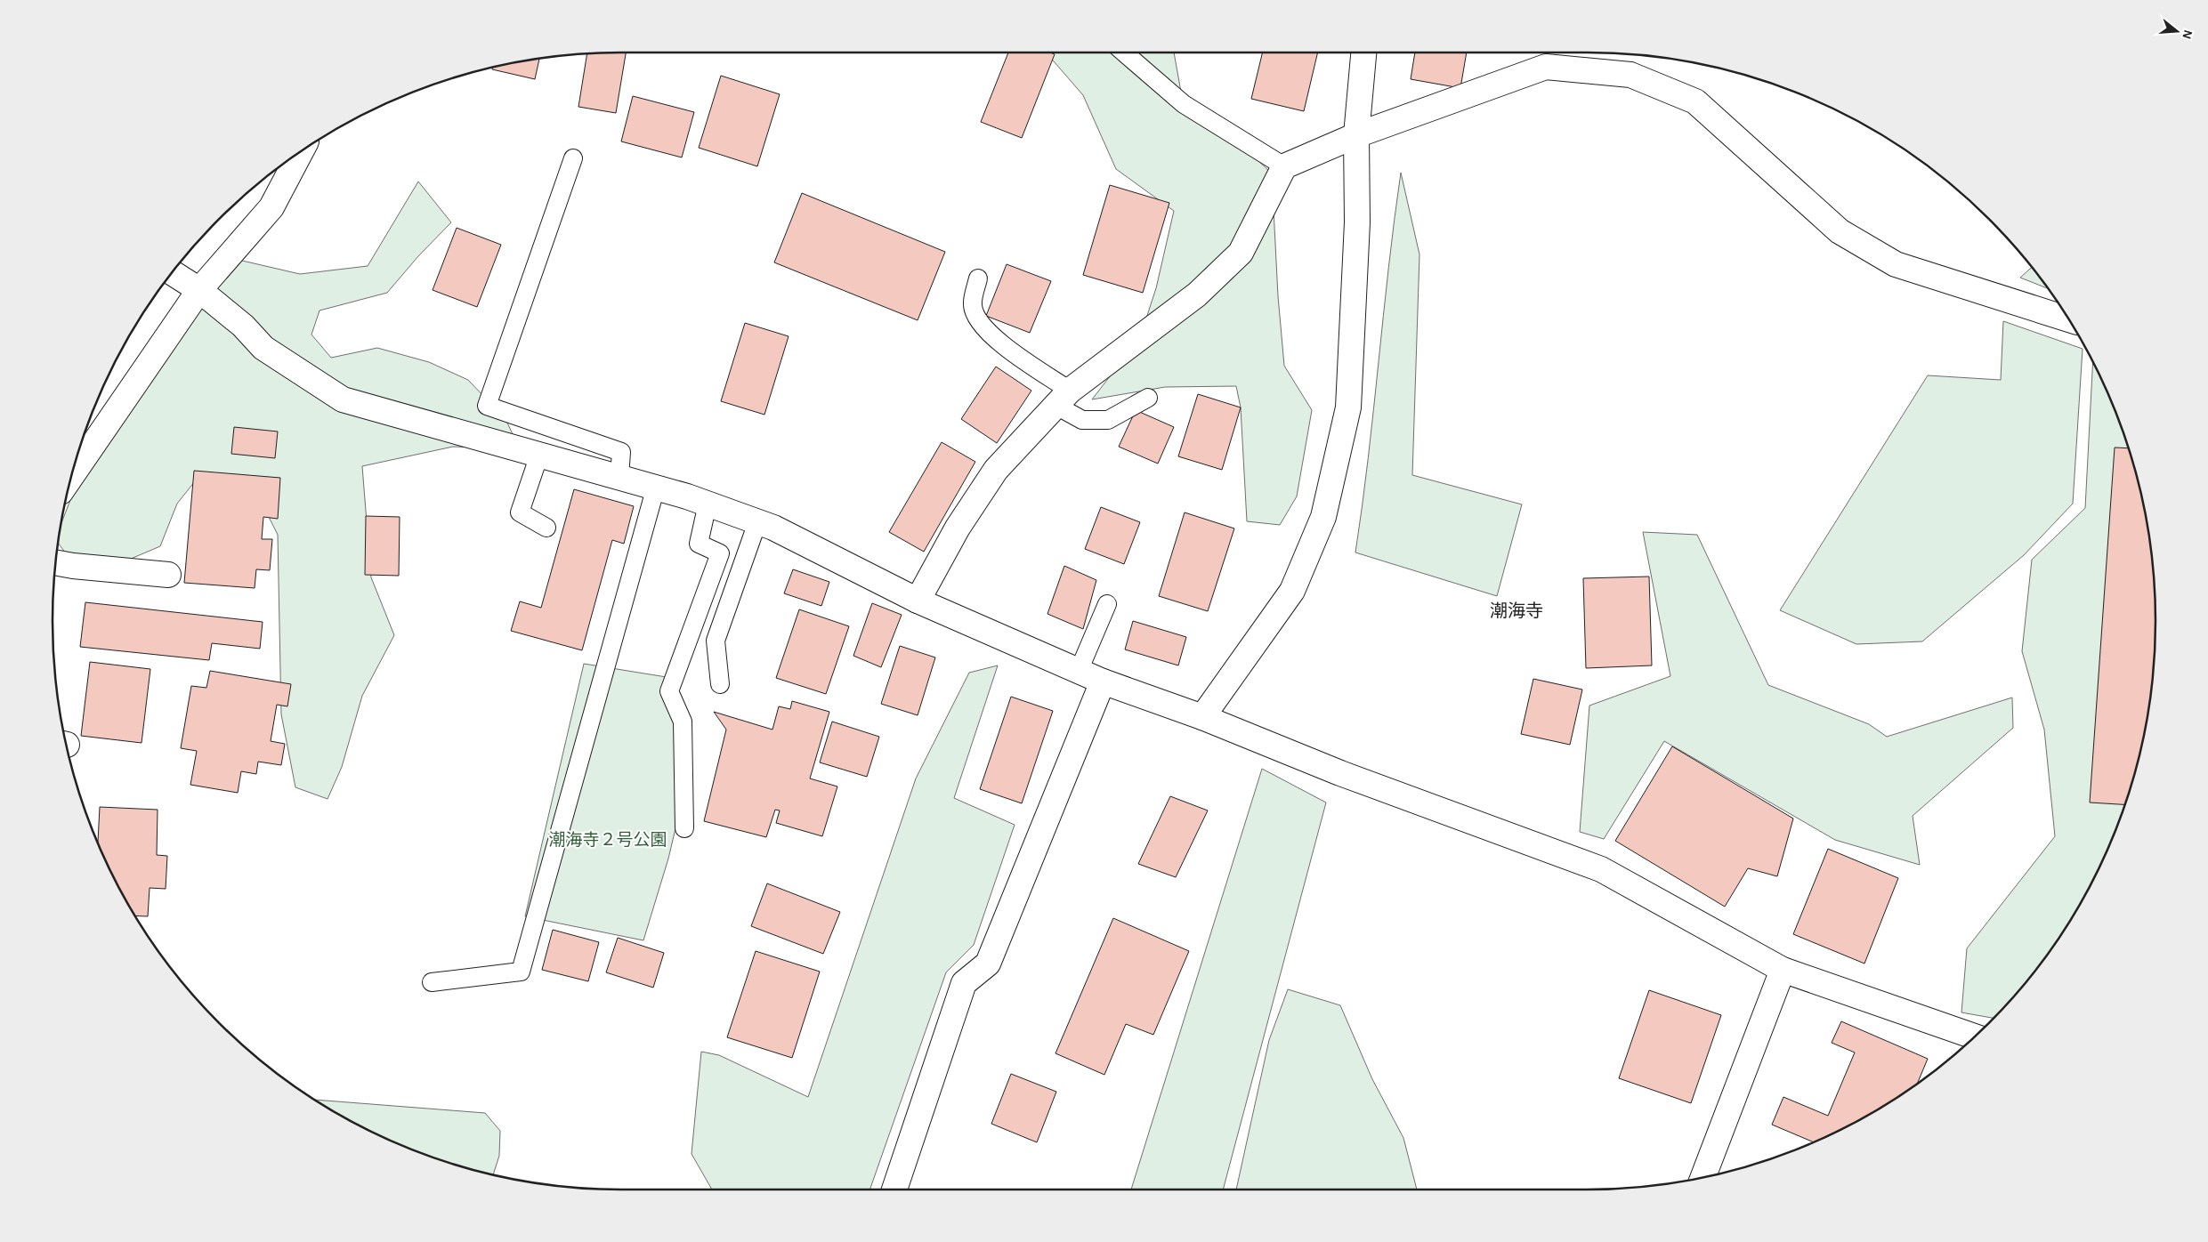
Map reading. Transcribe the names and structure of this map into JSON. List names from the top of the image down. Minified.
{"districts":["潮海寺"],"parks":["潮海寺２号公園"],"north":"right"}
